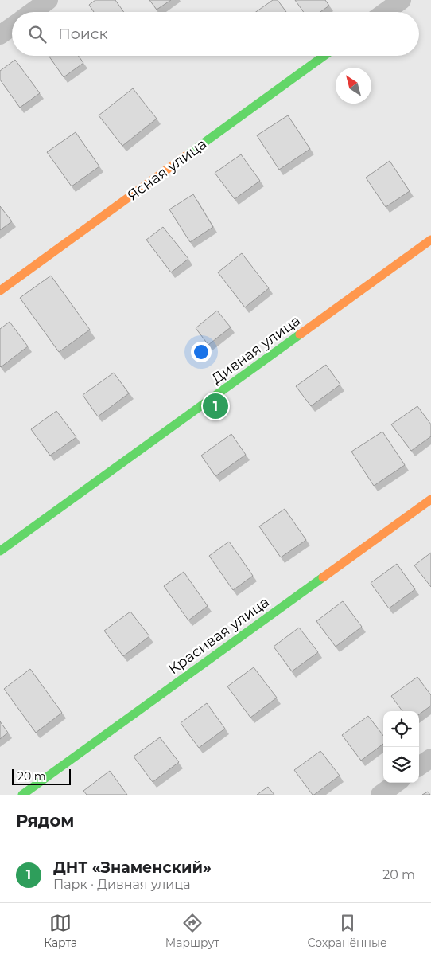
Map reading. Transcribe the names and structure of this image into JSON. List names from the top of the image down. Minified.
{"streets":{"street":["Ясная улица","Дивная улица","Красивая улица"]},"scale_bar":"20 m","north":"top left","page":{"search":"Поиск","pins":"1","scale":"20 m","heading":"Рядом","list":[{"mark":"1","name":"ДНТ «Знаменский»","note":"Парк · Дивная улица","value":"20 m"}],"nav":["Карта","Маршрут","Сохранённые"]}}
